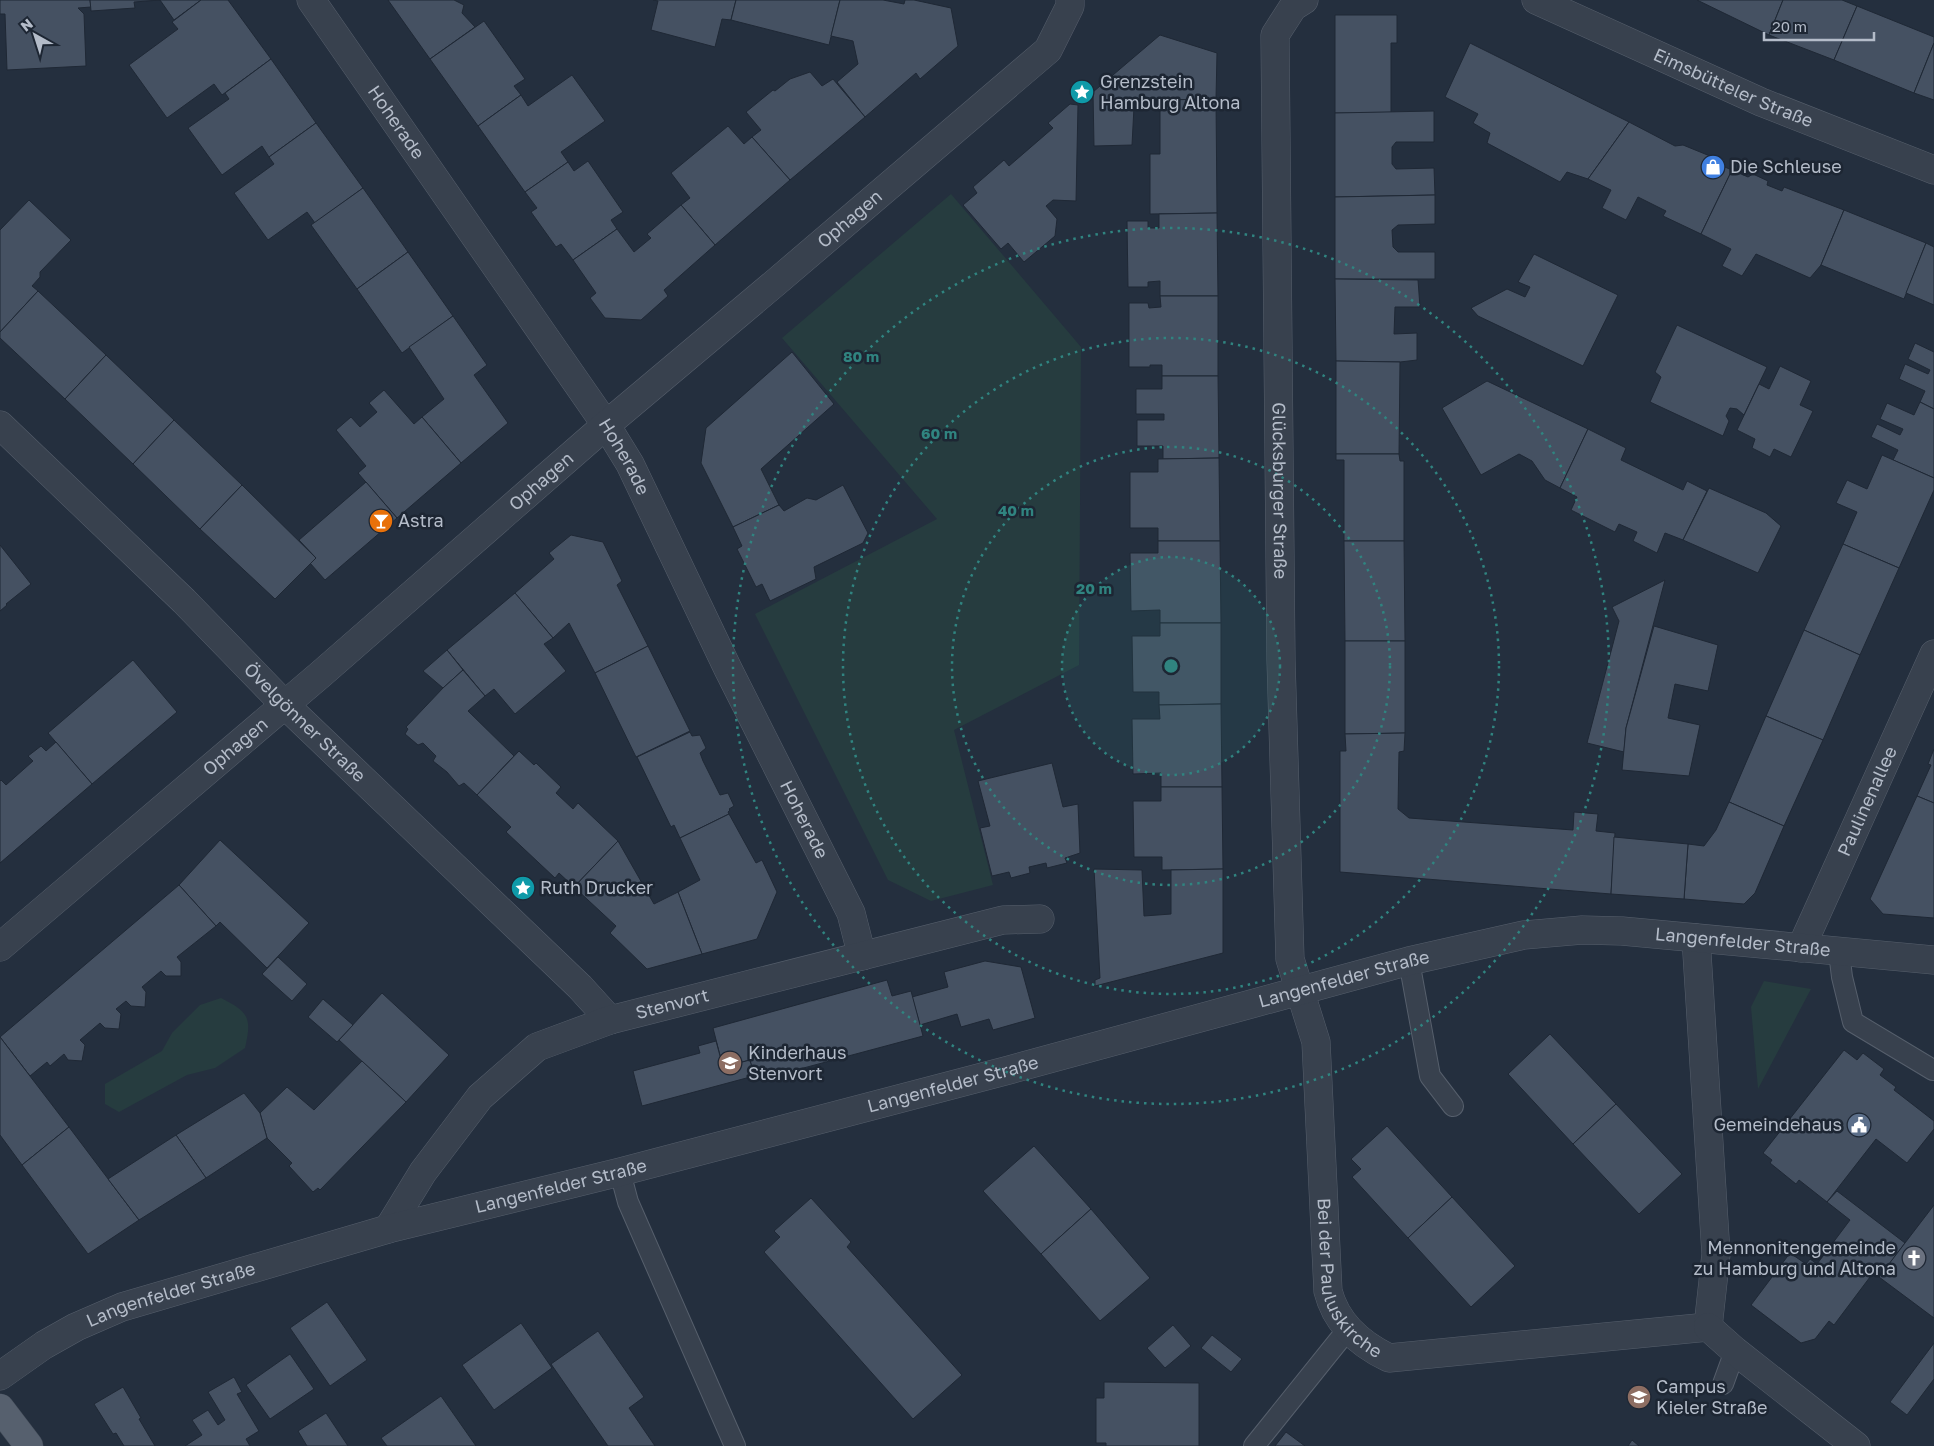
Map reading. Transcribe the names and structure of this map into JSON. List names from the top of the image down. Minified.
{"streets":{"street":["Eimsbütteler Straße","Hoherade","Ophagen","Glücksburger Straße","Övelgönner Straße","Paulinenallee","Langenfelder Straße","Stenvort","Bei der Pauluskirche"]},"crossings":[["Hoherade","Ophagen"],["Hoherade","Stenvort"],["Ophagen","Övelgönner Straße"],["Glücksburger Straße","Langenfelder Straße"],["Glücksburger Straße","Bei der Pauluskirche"],["Övelgönner Straße","Stenvort"],["Paulinenallee","Langenfelder Straße"],["Langenfelder Straße","Stenvort"],["Langenfelder Straße","Bei der Pauluskirche"]],"places":{"place":["Grenzstein Hamburg Altona","Ruth Drucker"],"shop":["Die Schleuse"],"bar":["Astra"],"school or university":["Kinderhaus Stenvort","Campus Kieler Straße"],"public building":["Gemeindehaus"],"church":["Mennonitengemeinde zu Hamburg und Altona"]},"scale_bar":"20 m","north":"top left","rings":["80 m","60 m","40 m","20 m"]}
